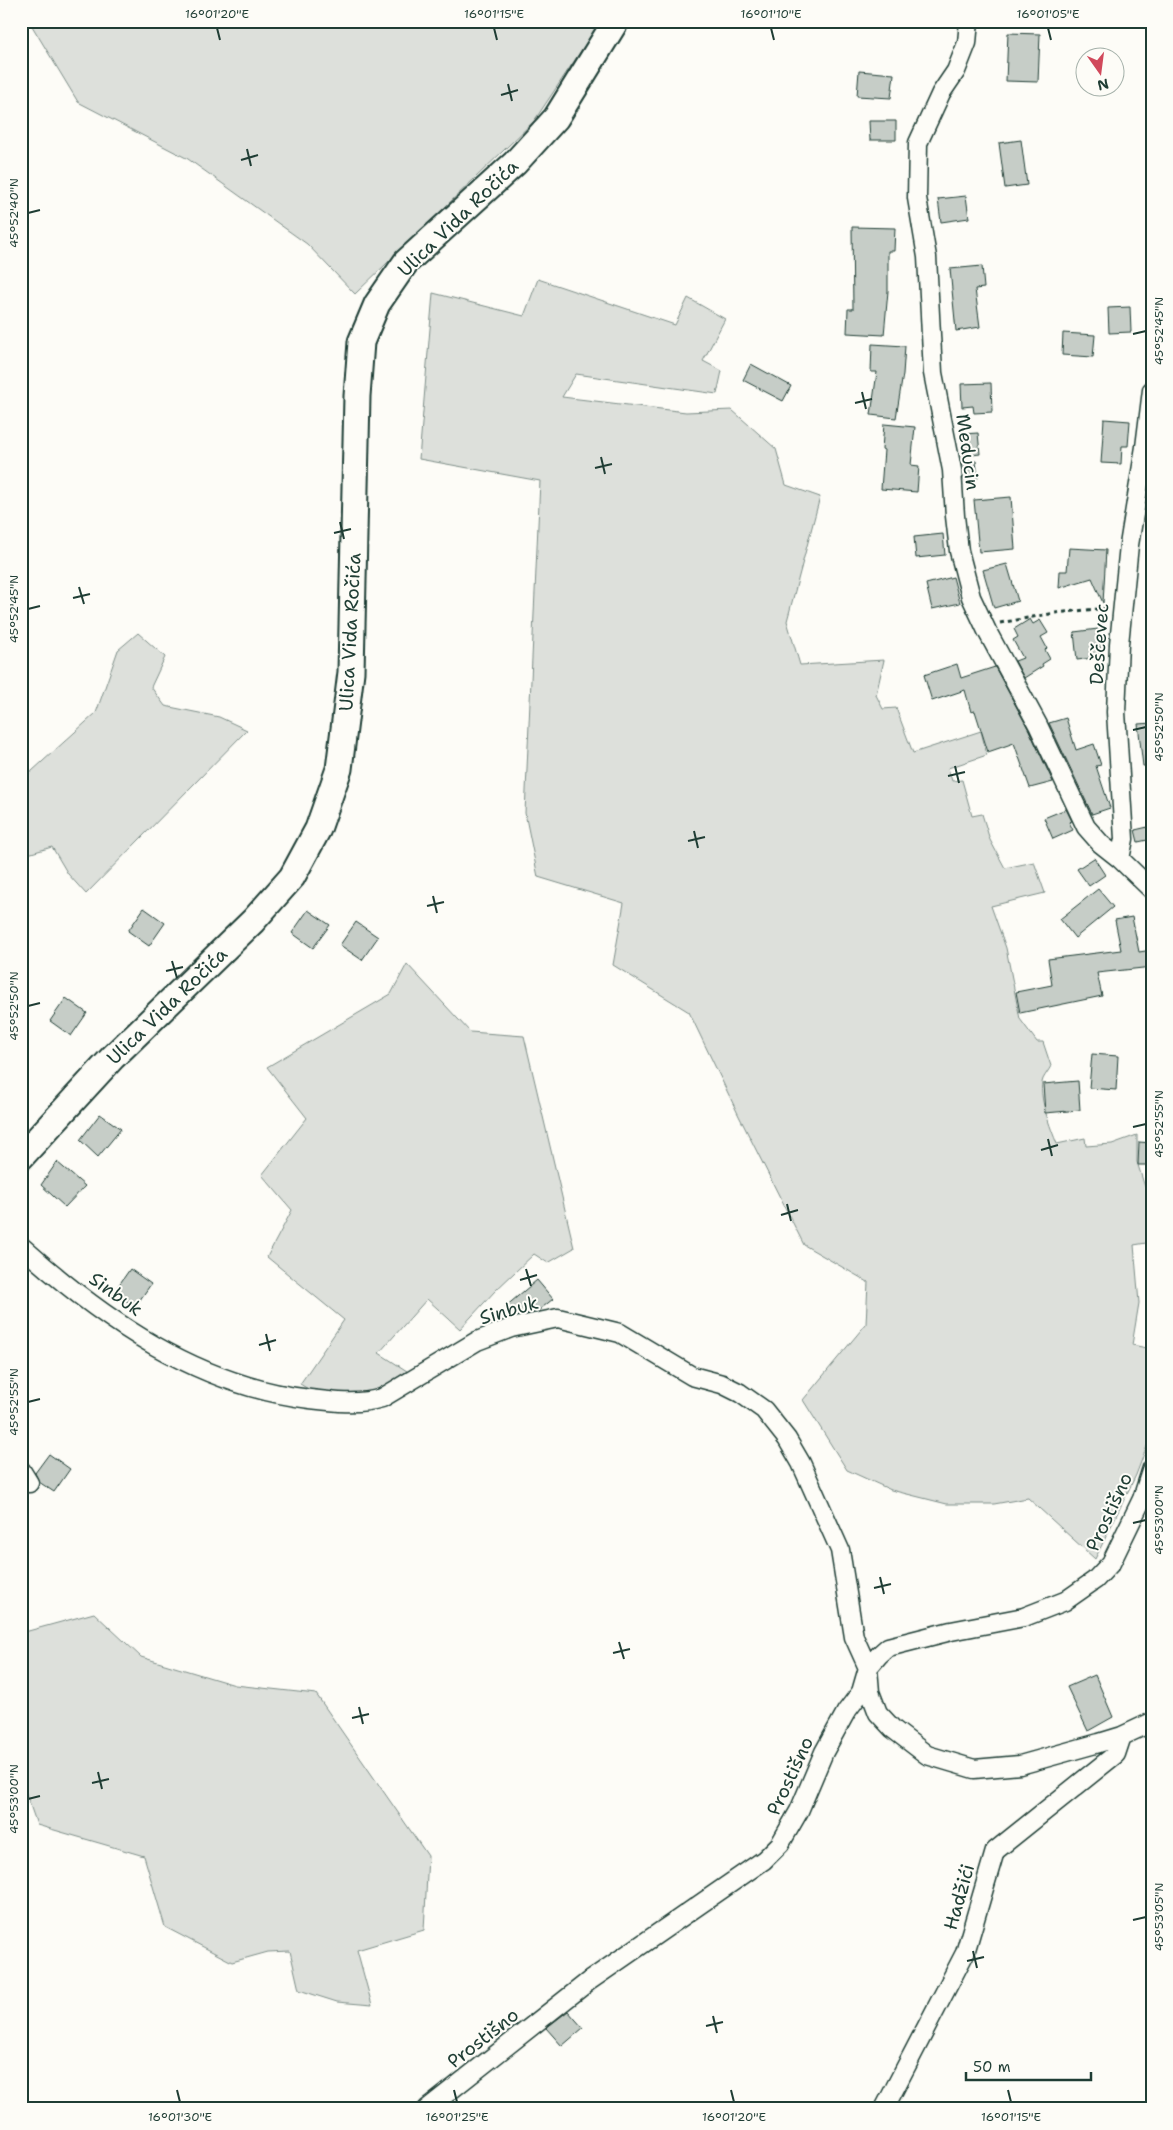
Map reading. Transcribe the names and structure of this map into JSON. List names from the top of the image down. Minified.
{"streets":{"main road":["Ulica Vida Ročića"],"street":["Meducin","Deščevec","Sinbuk","Prostišno","Hadžići"]},"crossings":[["Meducin","Deščevec"],["Sinbuk","Prostišno"],["Sinbuk","Hadžići"]],"scale_bar":"50 m","north":"bottom","coordinates":["16°01'20\"E","16°01'15\"E","16°01'10\"E","16°01'05\"E","45°52'40\"N","45°52'45\"N","45°52'50\"N","45°52'55\"N","45°53'00\"N","45°53'05\"N","16°01'30\"E","16°01'25\"E"]}
